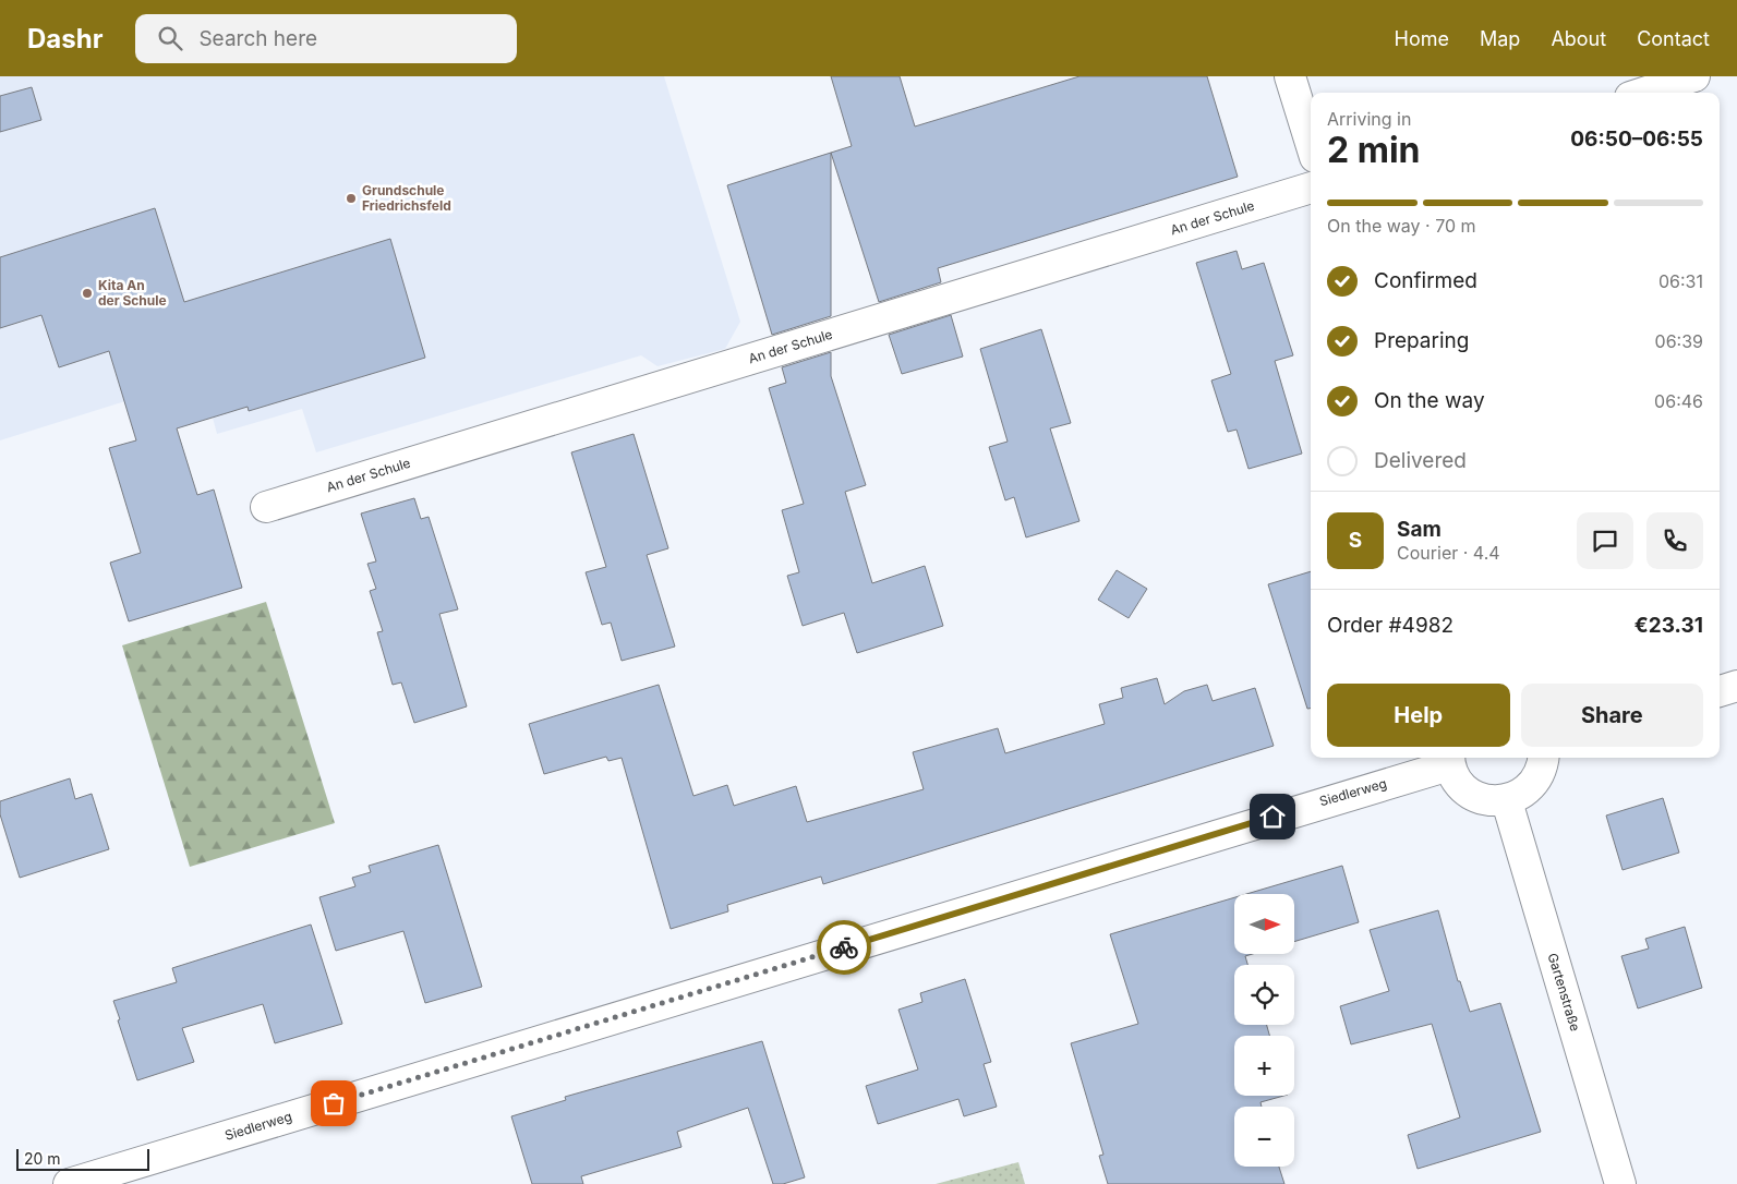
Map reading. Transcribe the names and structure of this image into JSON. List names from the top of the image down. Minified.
{"streets":{"street":["An der Schule","Siedlerweg","Gartenstraße"]},"places":["Grundschule Friedrichsfeld","Kita An der Schule"],"scale_bar":"20 m","north":"right","page":{"header":"Dashr","search":"Search here","nav":["Home","Map","About","Contact"],"heading":["2 min","Arriving in","06:50–06:55"],"panel":["Sam","Courier · 4.4","Order #4982","€23.31"],"bar":"On the way · 70 m","list":[["Confirmed","06:31"],["Preparing","06:39"],["On the way","06:46"],"Delivered"],"round":"S","buttons":["Help","Share"],"map_buttons":["+","−"],"scale":"20 m"}}
